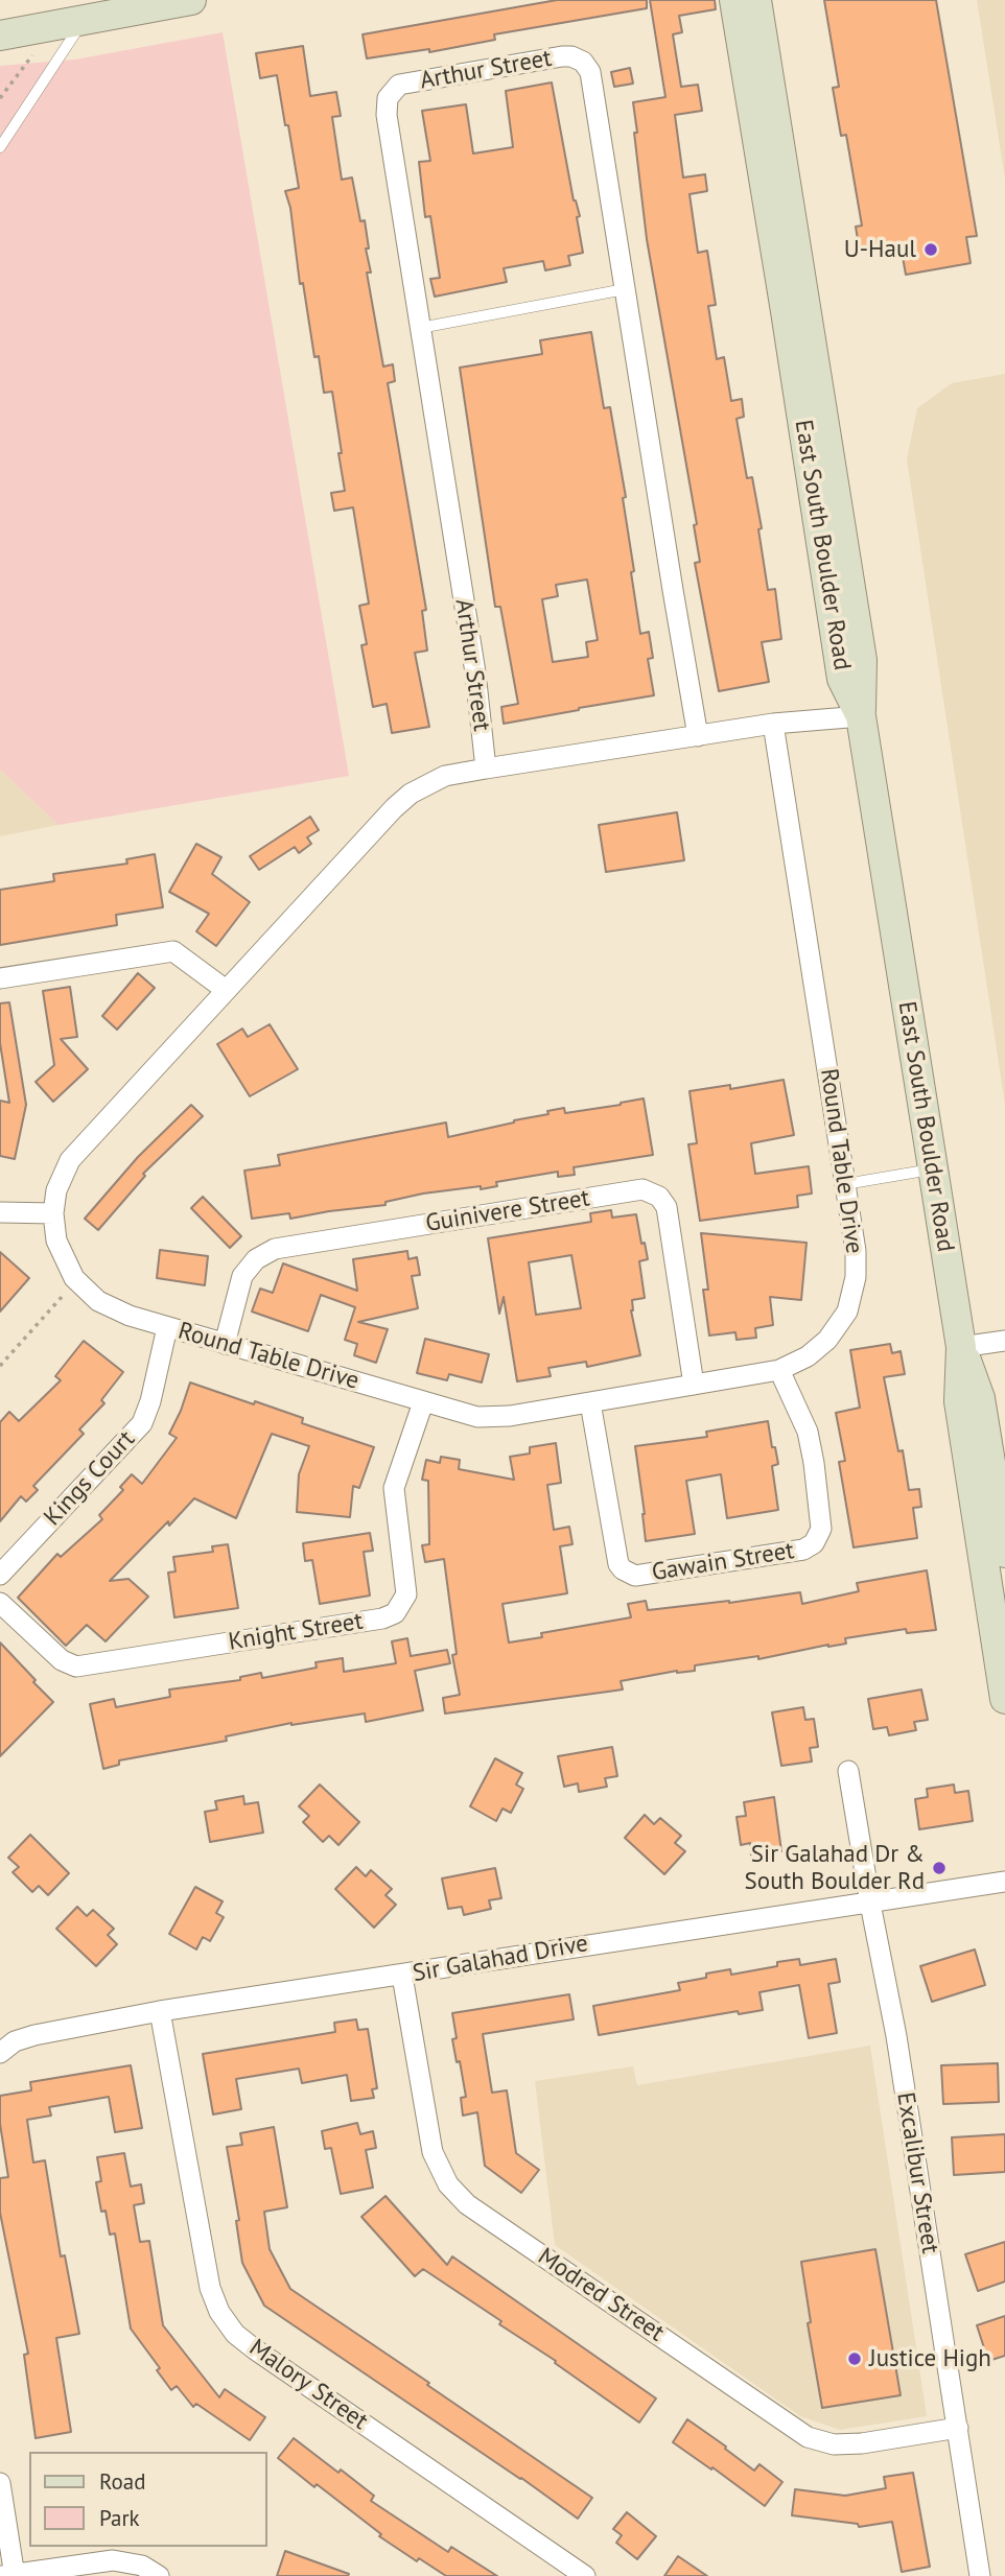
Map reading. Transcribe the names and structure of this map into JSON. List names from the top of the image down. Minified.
{"streets":{"main road":["East South Boulder Road"],"street":["Arthur Street","Round Table Drive","Guinivere Street","Kings Court","Gawain Street","Knight Street","Sir Galahad Drive","Excalibur Street","Modred Street","Malory Street"]},"crossings":[["Arthur Street","Round Table Drive"],["East South Boulder Road","Round Table Drive"],["Round Table Drive","Guinivere Street"],["Round Table Drive","Kings Court"],["Round Table Drive","Gawain Street"],["Round Table Drive","Knight Street"],["Sir Galahad Drive","Excalibur Street"],["Sir Galahad Drive","Modred Street"],["Sir Galahad Drive","Malory Street"],["Excalibur Street","Modred Street"]],"places":["U-Haul","Sir Galahad Dr & South Boulder Rd","Justice High"],"legend":["Road","Park"]}
